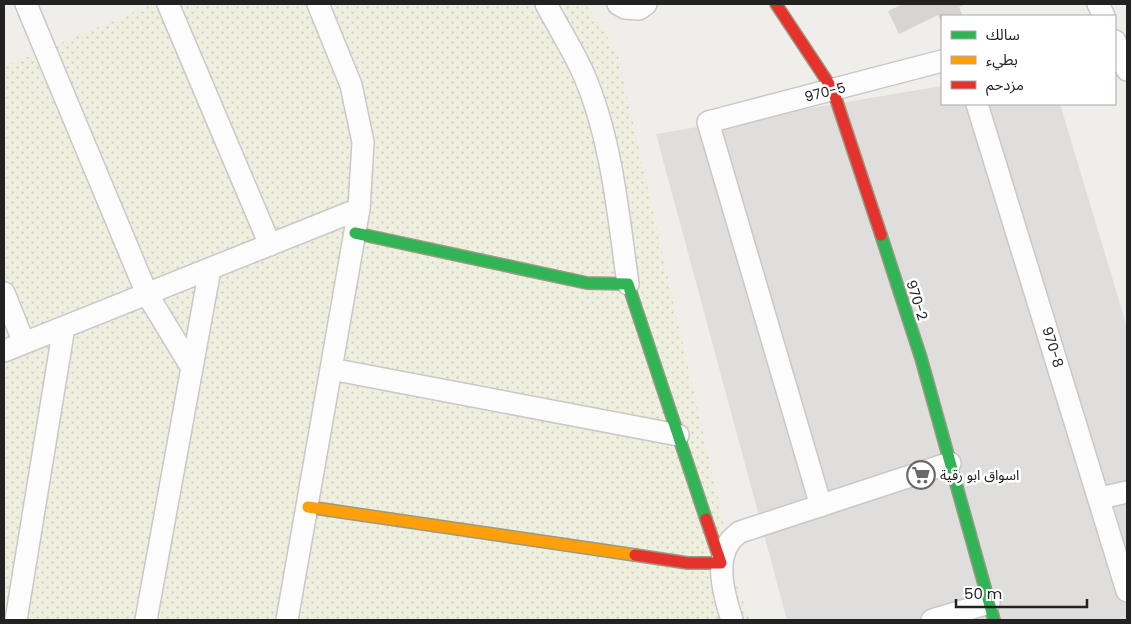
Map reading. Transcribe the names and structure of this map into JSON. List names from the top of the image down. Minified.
{"streets":{"street":["970-5","970-2","970-8"]},"crossings":[["970-5","970-2"]],"places":{"supermarket":["اسواق ابو رقية"]},"legend":["سالك","بطيء","مزدحم"],"scale_bar":"50 m"}
